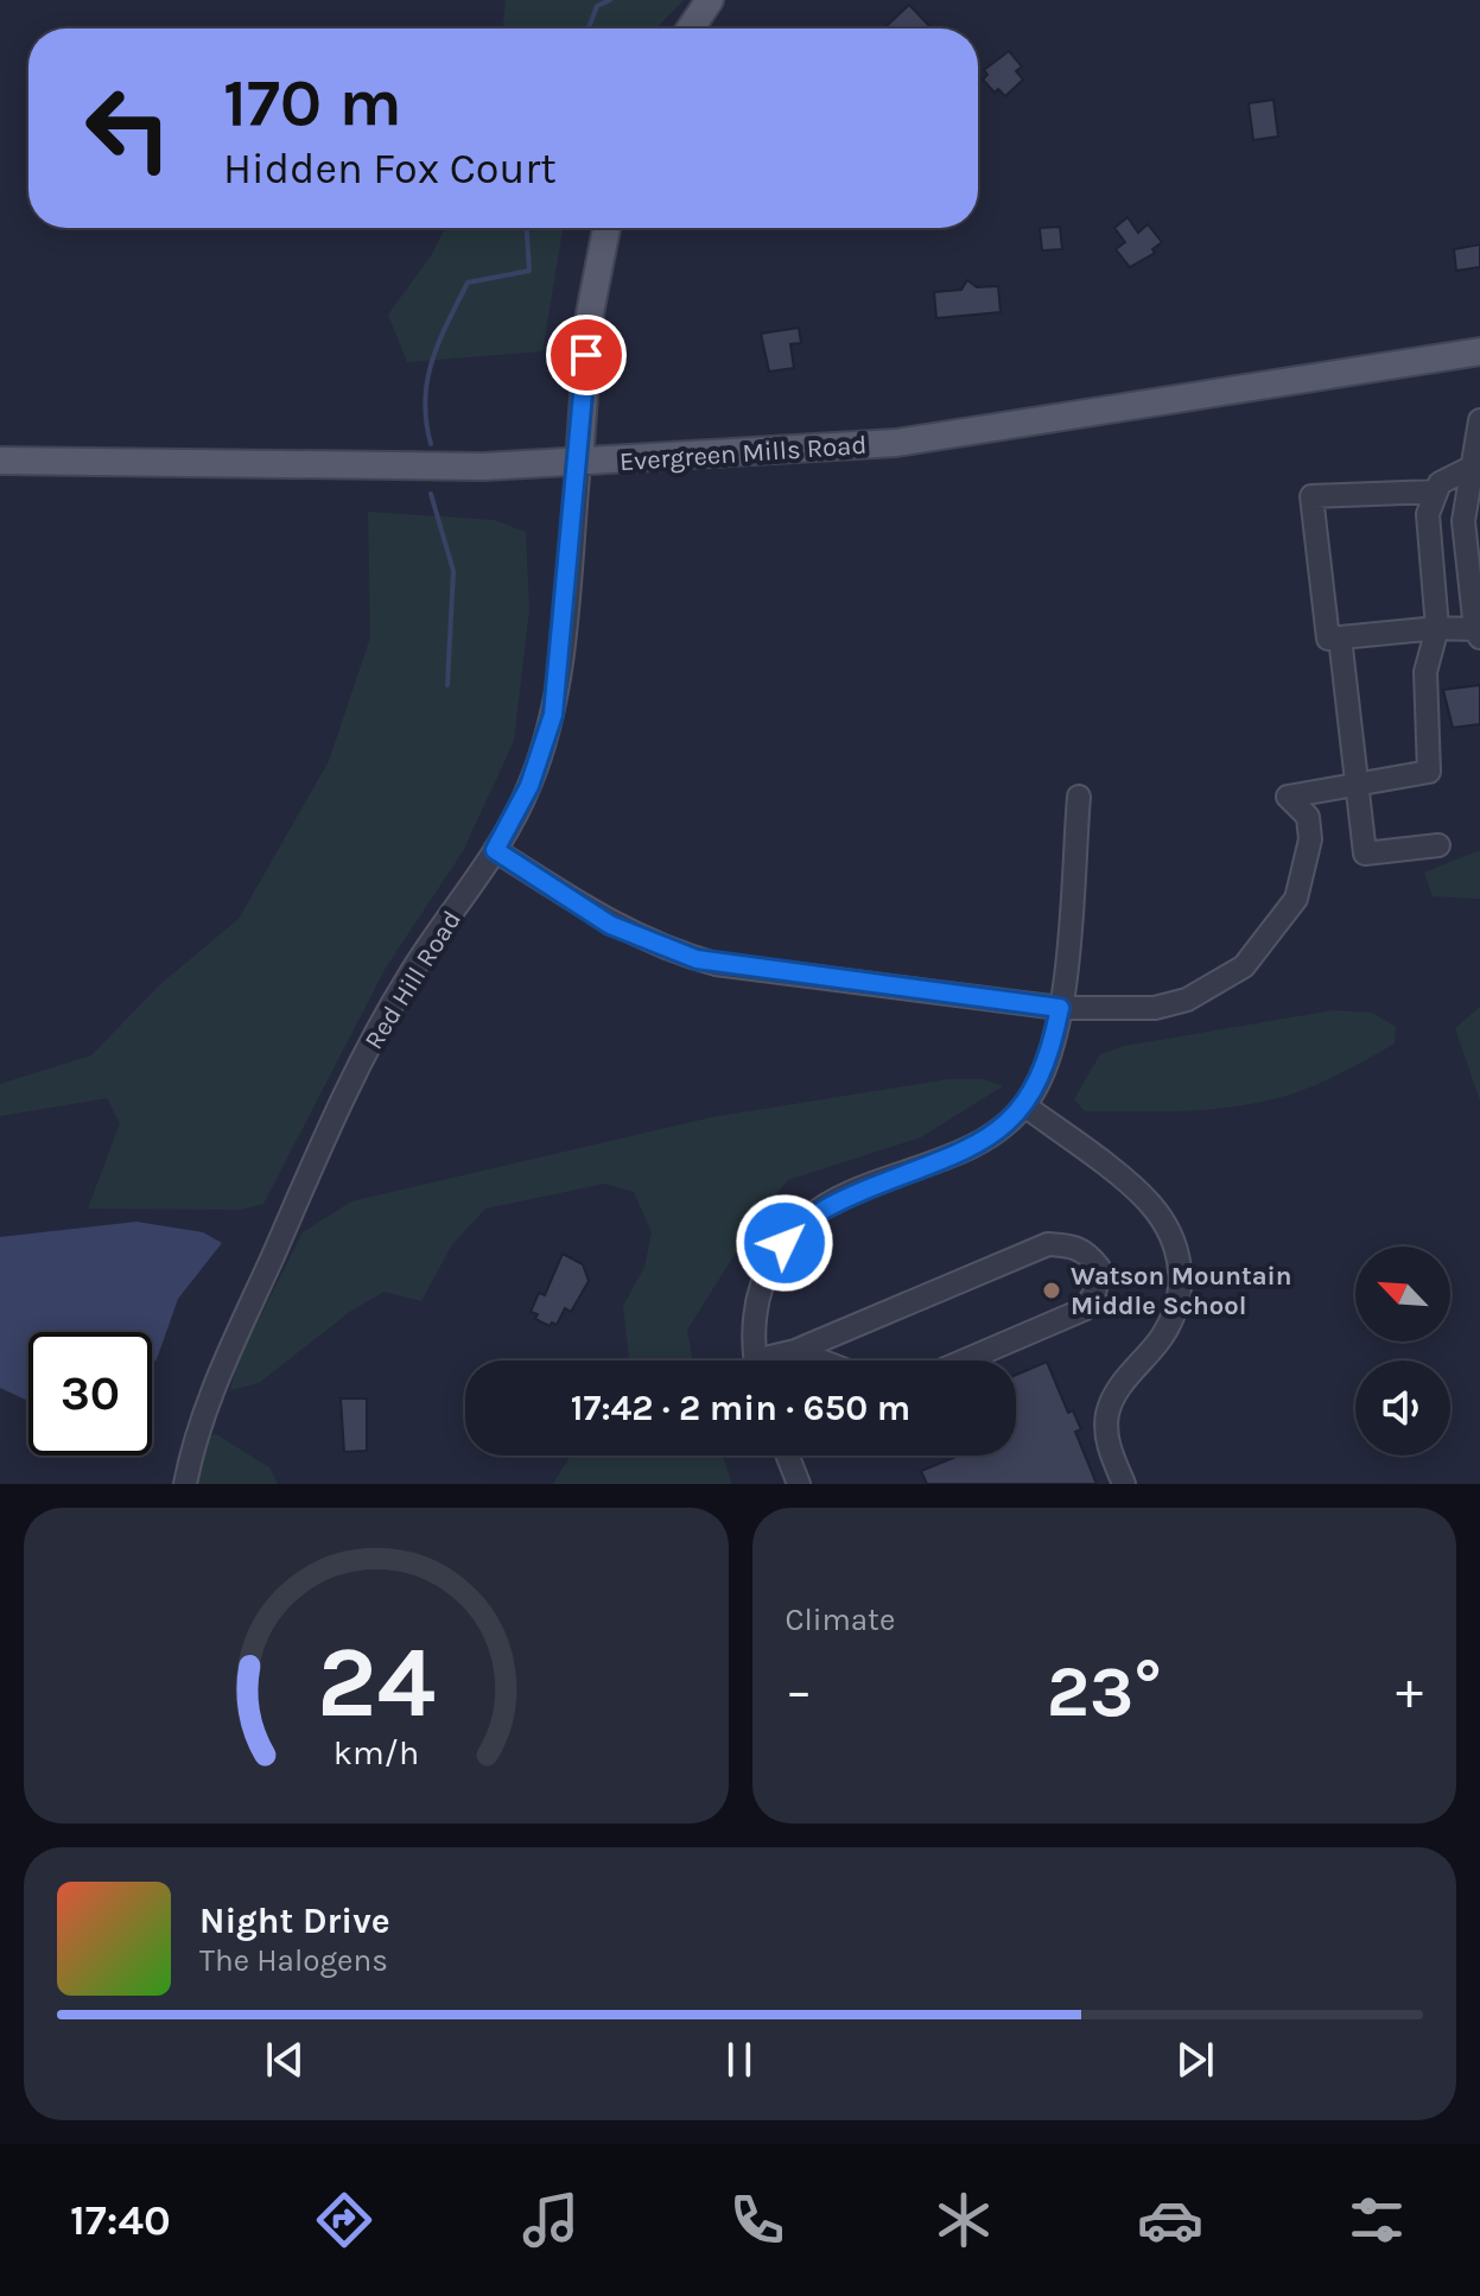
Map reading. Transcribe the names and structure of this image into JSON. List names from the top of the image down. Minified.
{"streets":{"main road":["Evergreen Mills Road"],"street":["Red Hill Road"]},"crossings":[["Evergreen Mills Road","Red Hill Road"]],"places":["Watson Mountain Middle School"],"north":"top left","page":{"turn":["170 m","Hidden Fox Court"],"limit":"30","trip":"17:42 · 2 min · 650 m","tile":"Climate","heat":["−","23°","+"],"song":["Night Drive","The Halogens"],"tabs":"17:40","gauge":["24","km/h"]}}
